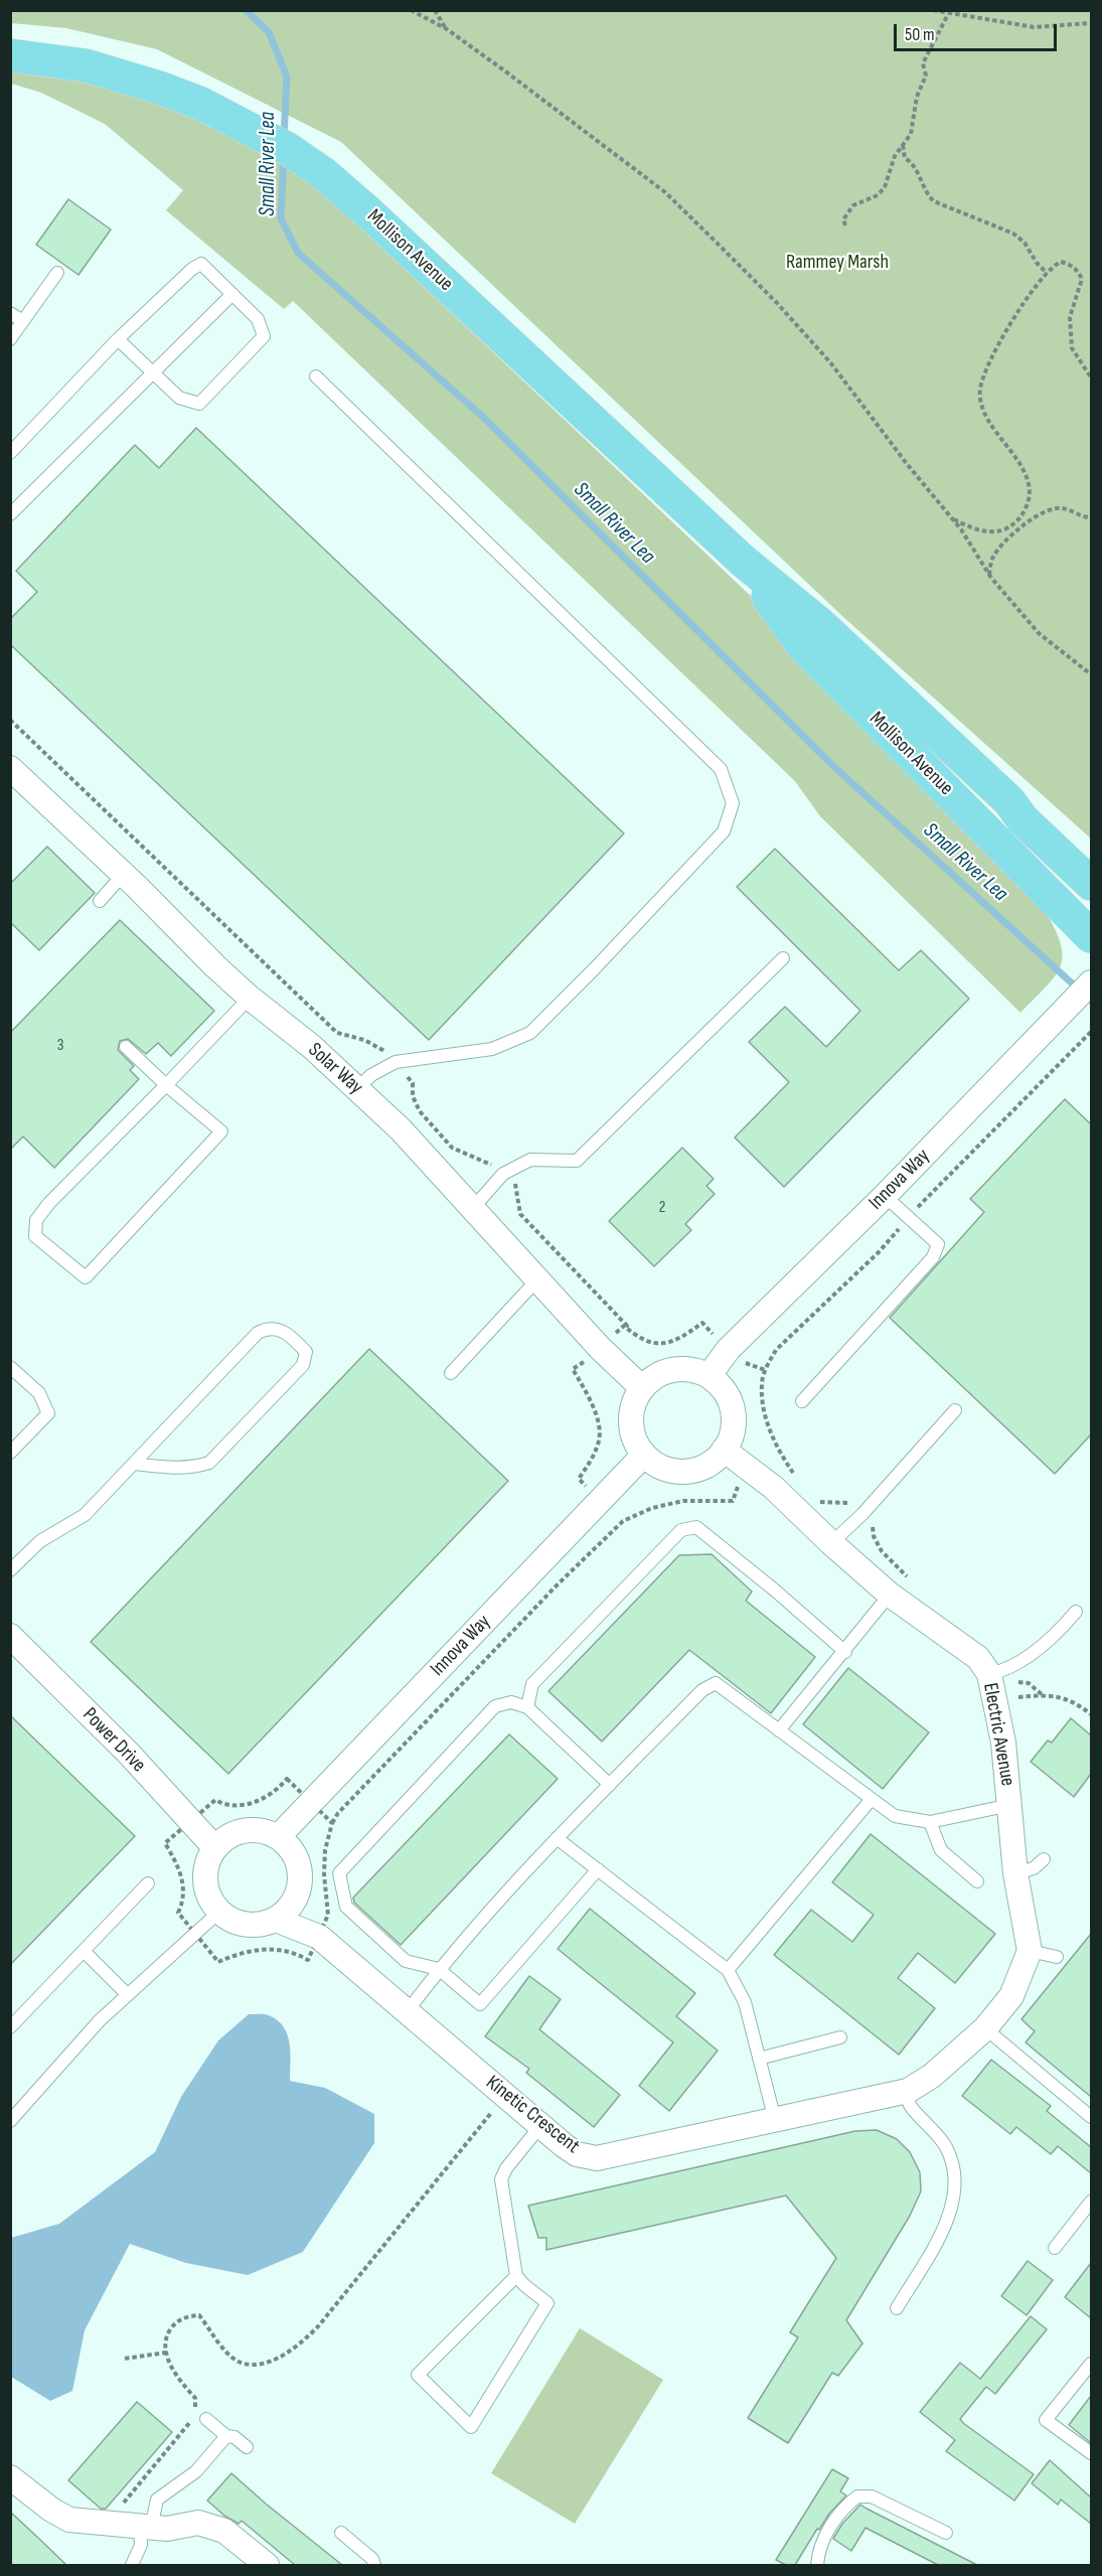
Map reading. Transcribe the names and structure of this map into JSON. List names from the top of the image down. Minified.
{"streets":{"main road":["Mollison Avenue"],"street":["Solar Way","Innova Way","Electric Avenue","Power Drive","Kinetic Crescent"]},"crossings":[["Solar Way","Innova Way"],["Solar Way","Electric Avenue"],["Innova Way","Electric Avenue"],["Innova Way","Power Drive"],["Innova Way","Kinetic Crescent"],["Power Drive","Kinetic Crescent"]],"water":["Small River Lea"],"parks":["Rammey Marsh"],"house_numbers":["3","2"],"scale_bar":"50 m"}
